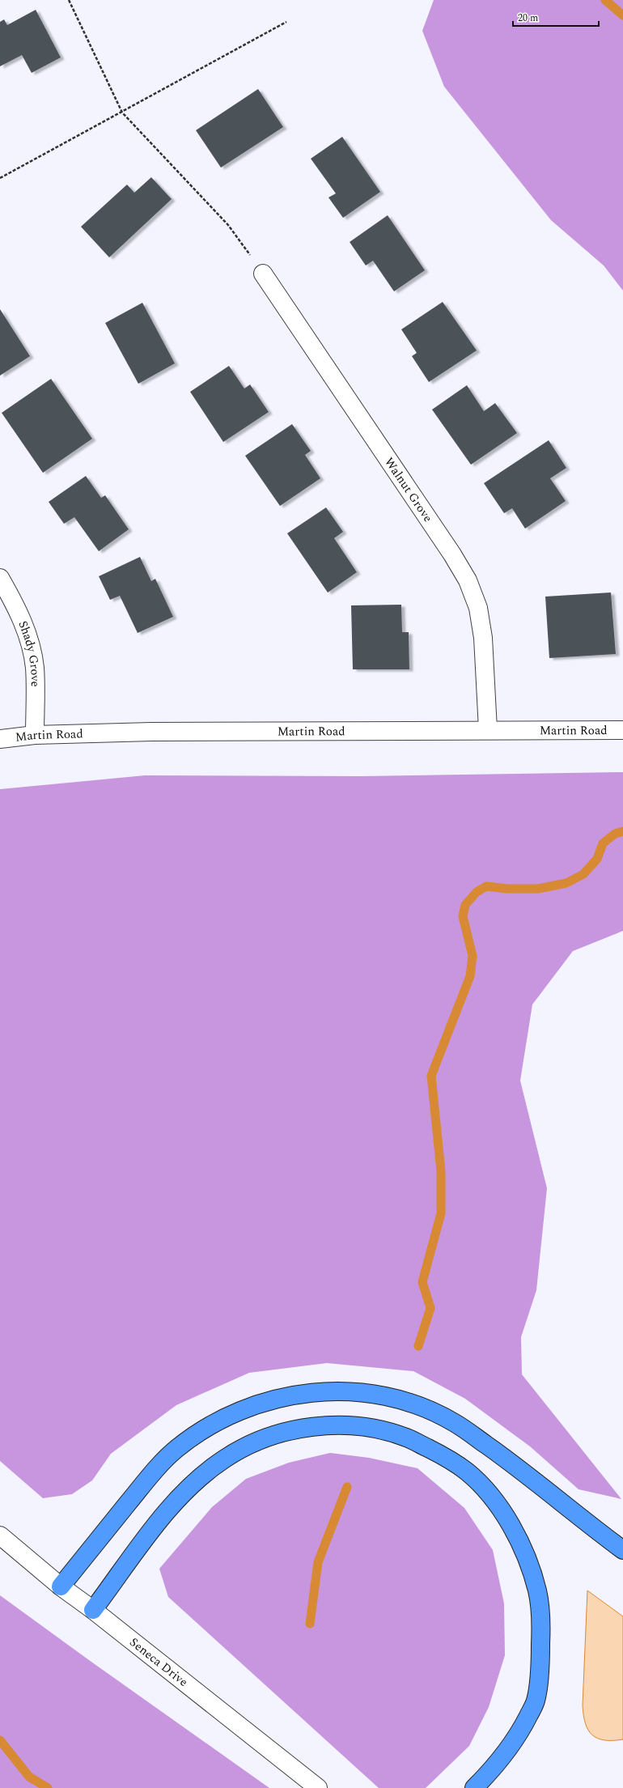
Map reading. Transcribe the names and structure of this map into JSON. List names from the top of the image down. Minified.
{"streets":{"street":["Walnut Grove","Shady Grove","Martin Road","Seneca Drive"]},"crossings":[["Walnut Grove","Martin Road"],["Shady Grove","Martin Road"]],"scale_bar":"20 m"}
